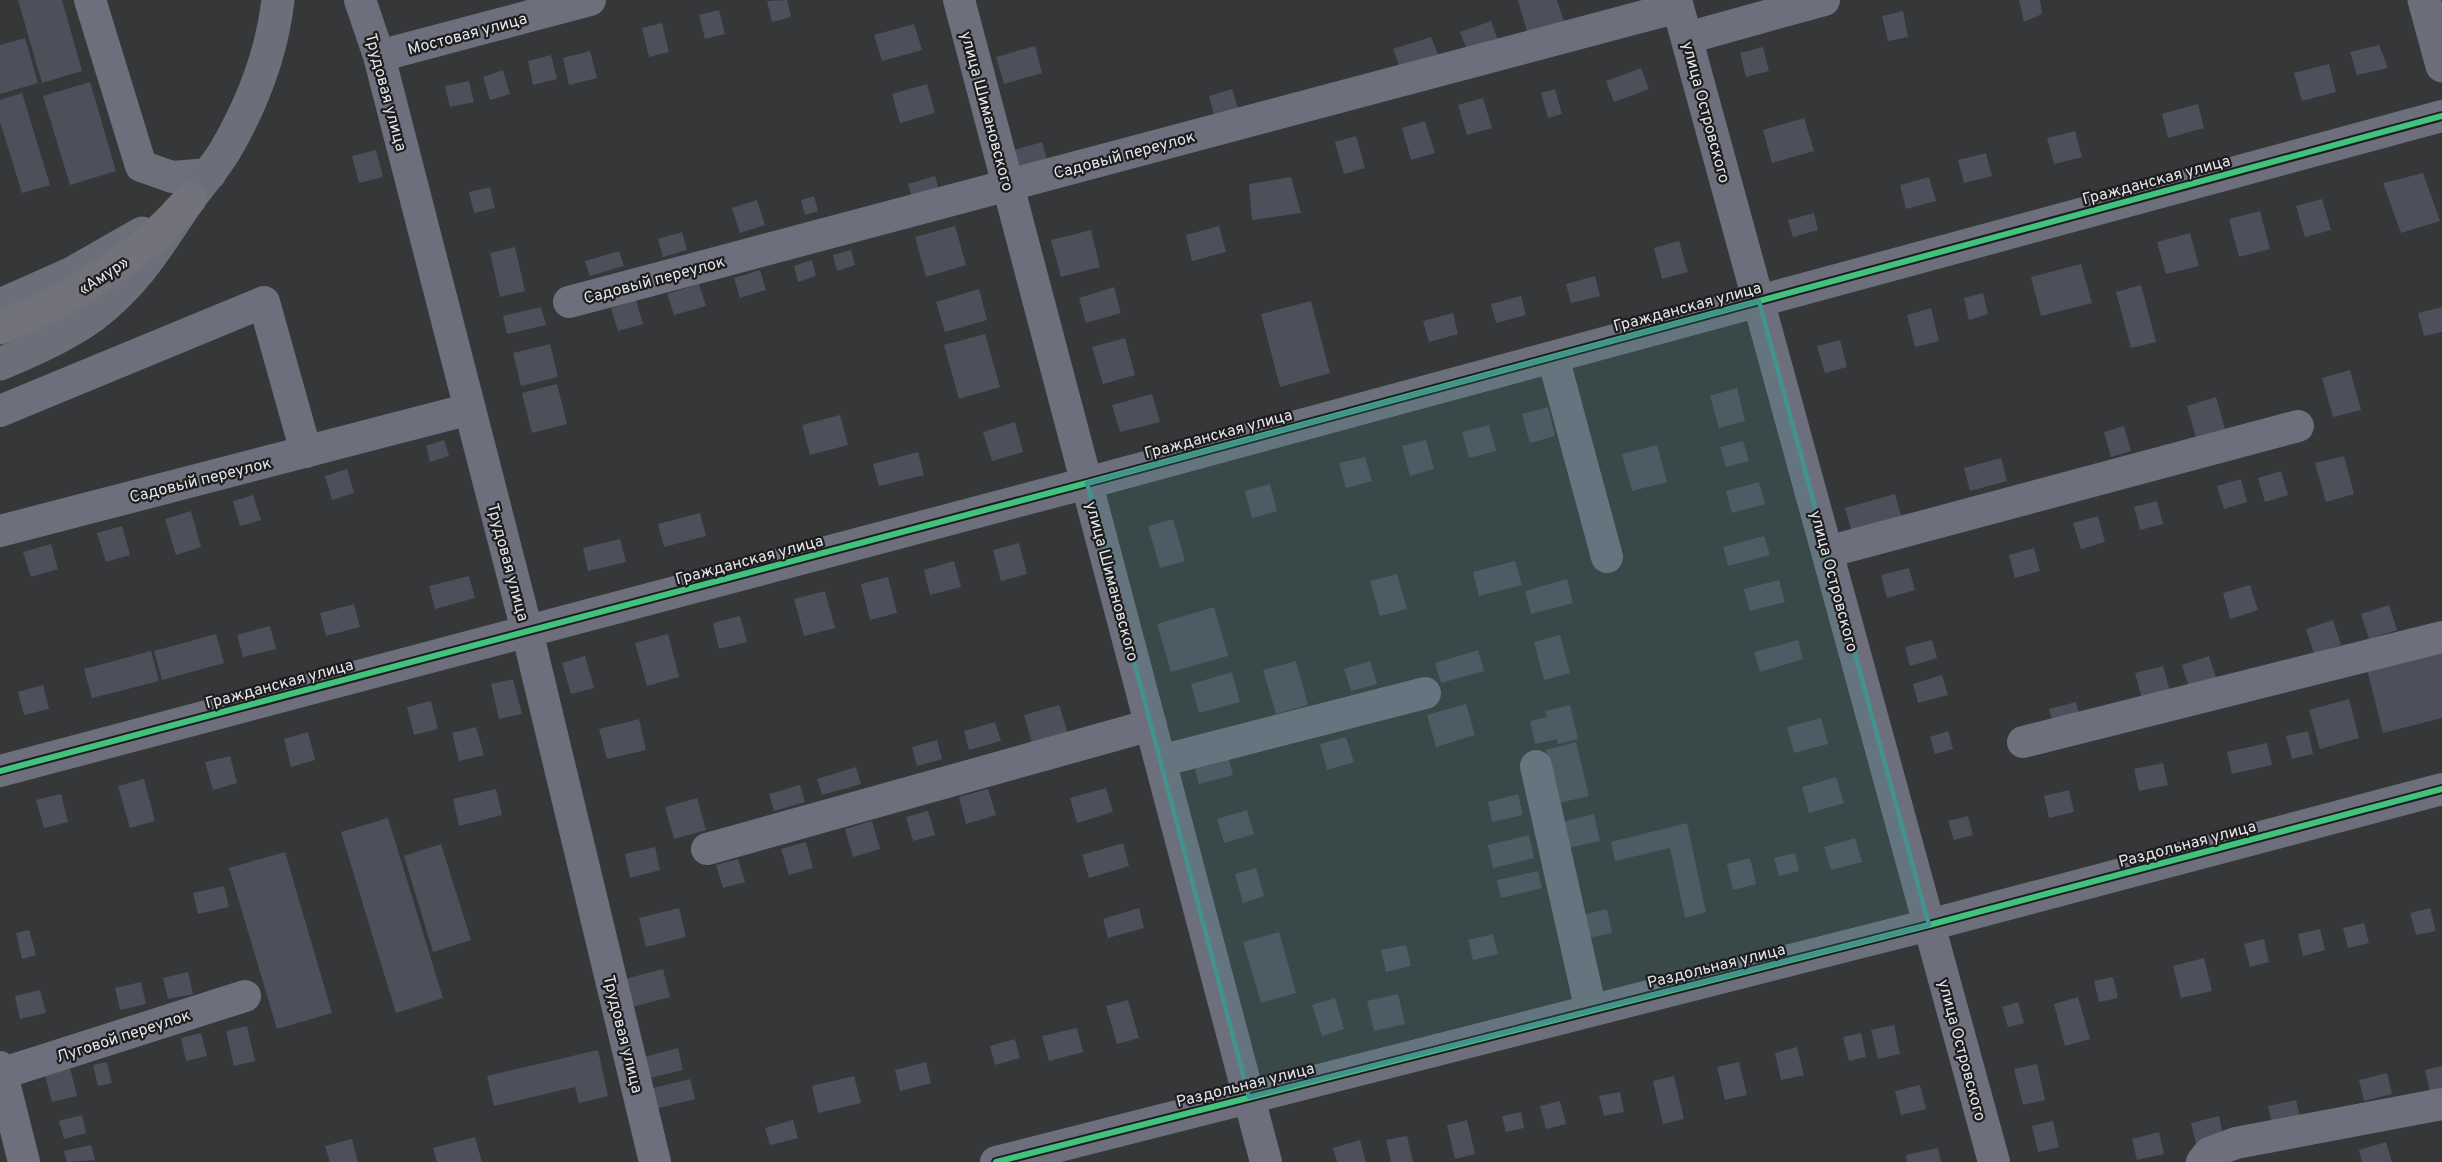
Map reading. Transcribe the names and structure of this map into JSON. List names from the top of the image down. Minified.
{"streets":{"highway":["«Амур»"],"street":["Мостовая улица","Трудовая улица","улица Шимановского","улица Островского","Садовый переулок","Гражданская улица","Раздольная улица","Луговой переулок"]},"crossings":[["Мостовая улица","Трудовая улица"],["Трудовая улица","Садовый переулок"],["Трудовая улица","Гражданская улица"],["улица Шимановского","Садовый переулок"],["улица Шимановского","Гражданская улица"],["улица Шимановского","Раздольная улица"],["улица Островского","Садовый переулок"],["улица Островского","Гражданская улица"],["улица Островского","Раздольная улица"]]}
